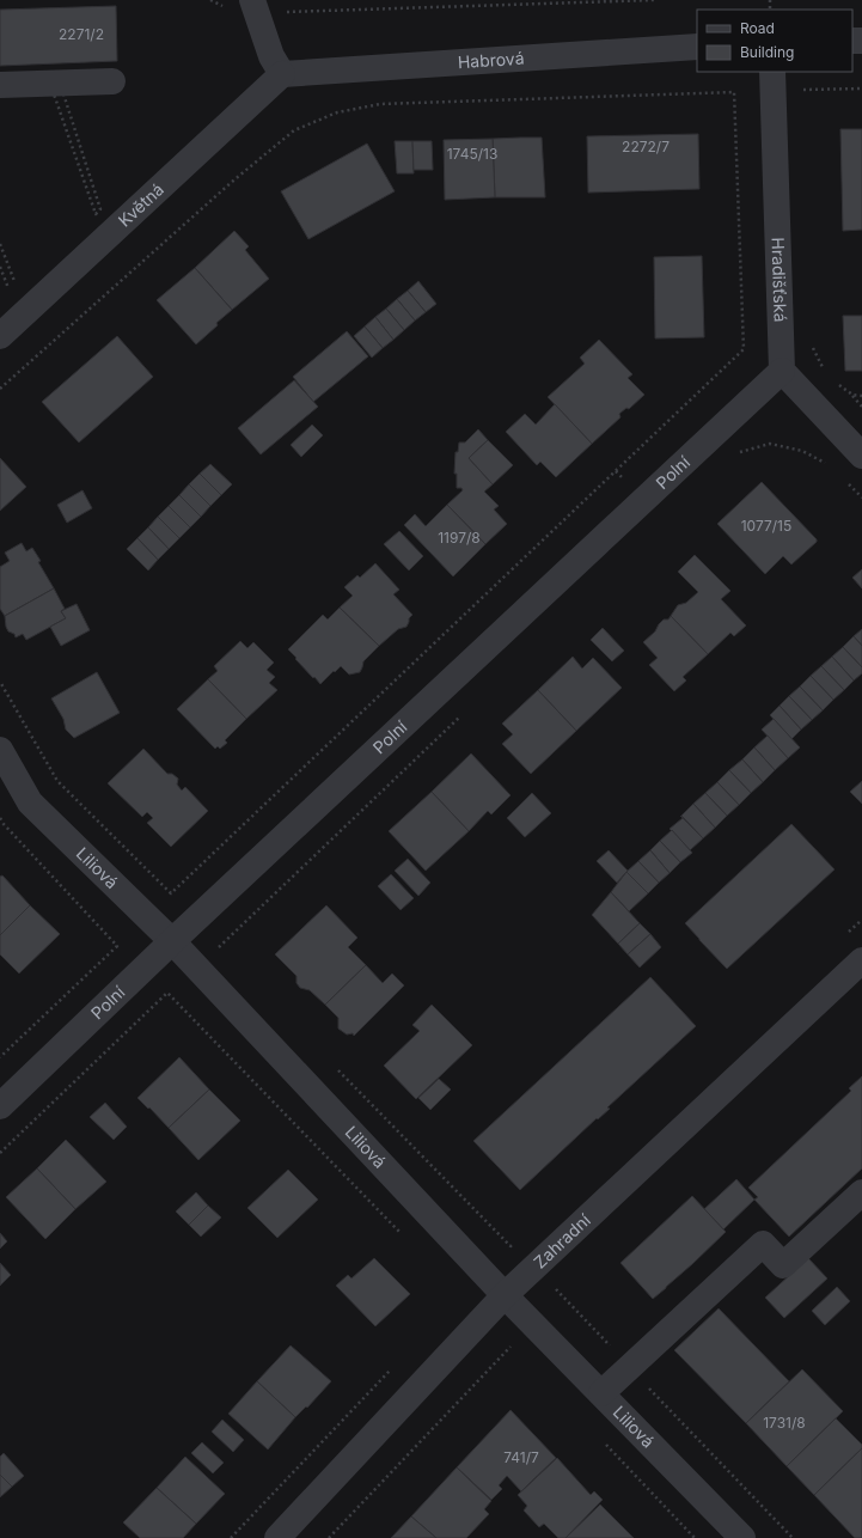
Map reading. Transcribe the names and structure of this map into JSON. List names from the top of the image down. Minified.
{"streets":{"street":["Habrová","Květná","Hradišťská","Polní","Liliová","Zahradní"]},"crossings":[["Habrová","Květná"],["Hradišťská","Polní"],["Polní","Liliová"],["Liliová","Zahradní"]],"house_numbers":["2271/2","2272/7","1745/13","1077/15","1197/8","1731/8","741/7"],"legend":["Road","Building"]}
